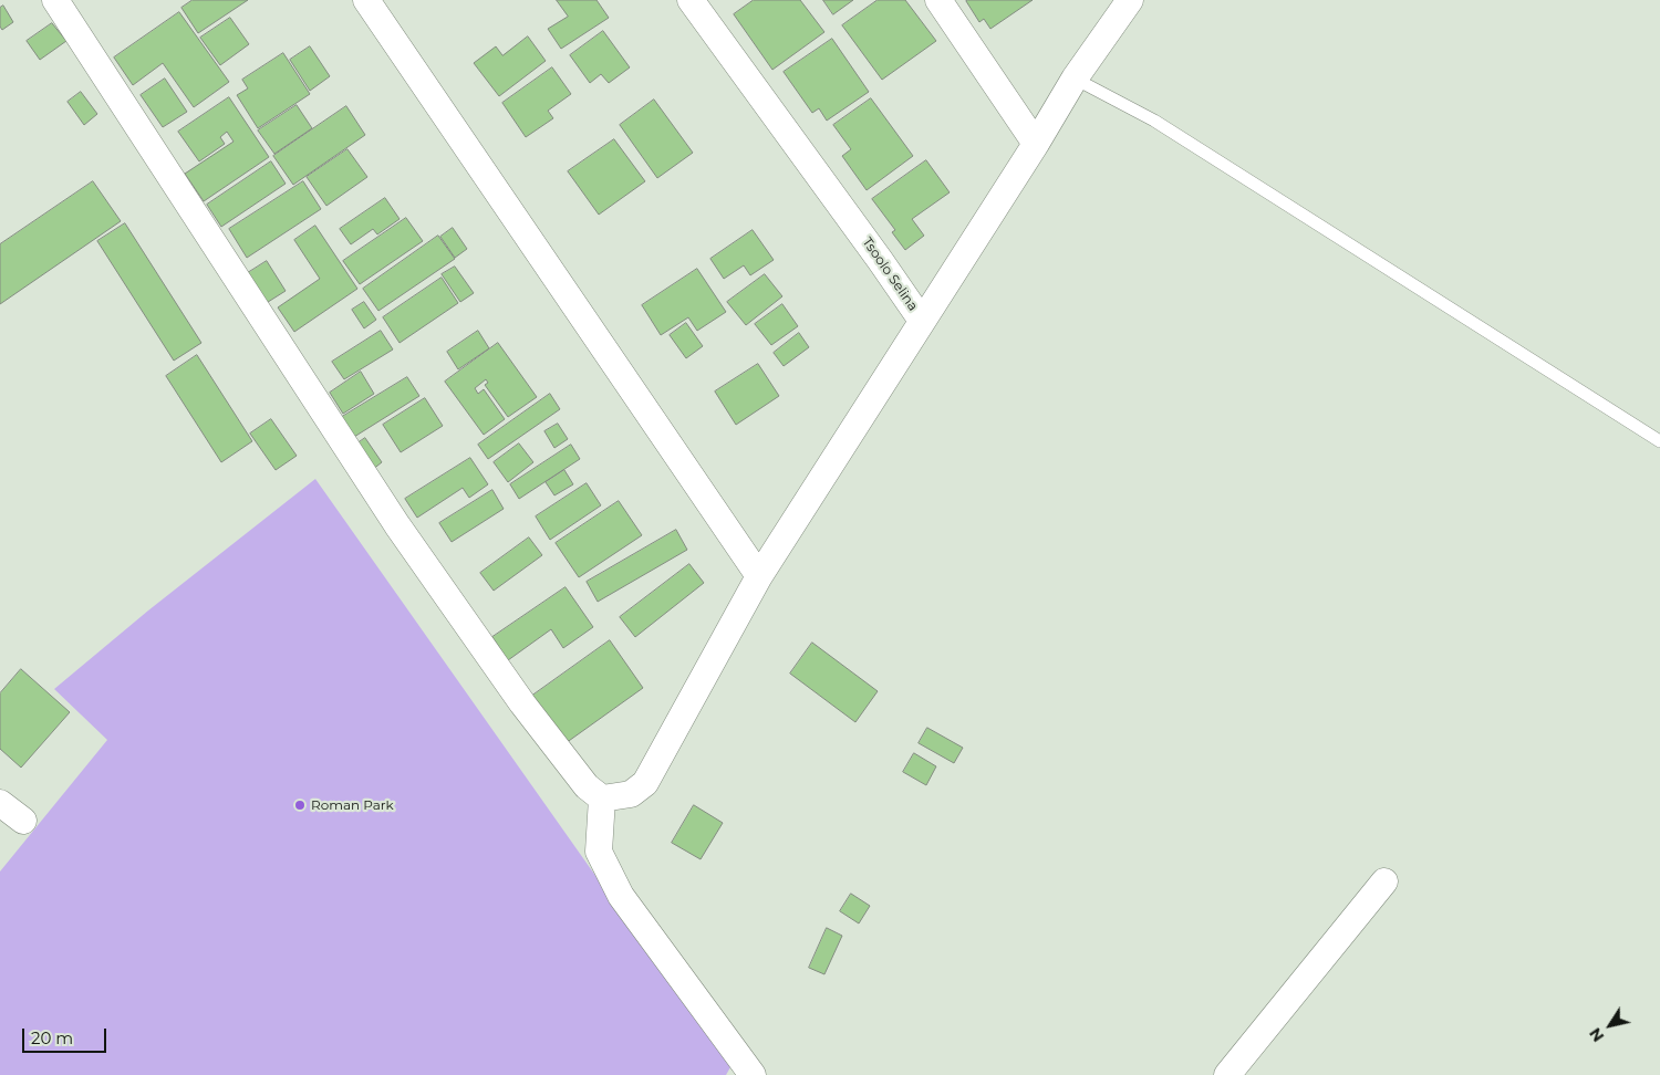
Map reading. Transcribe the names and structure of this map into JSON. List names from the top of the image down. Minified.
{"streets":{"street":["Tsoolo Selina"]},"places":["Roman Park"],"scale_bar":"20 m","north":"bottom left"}
